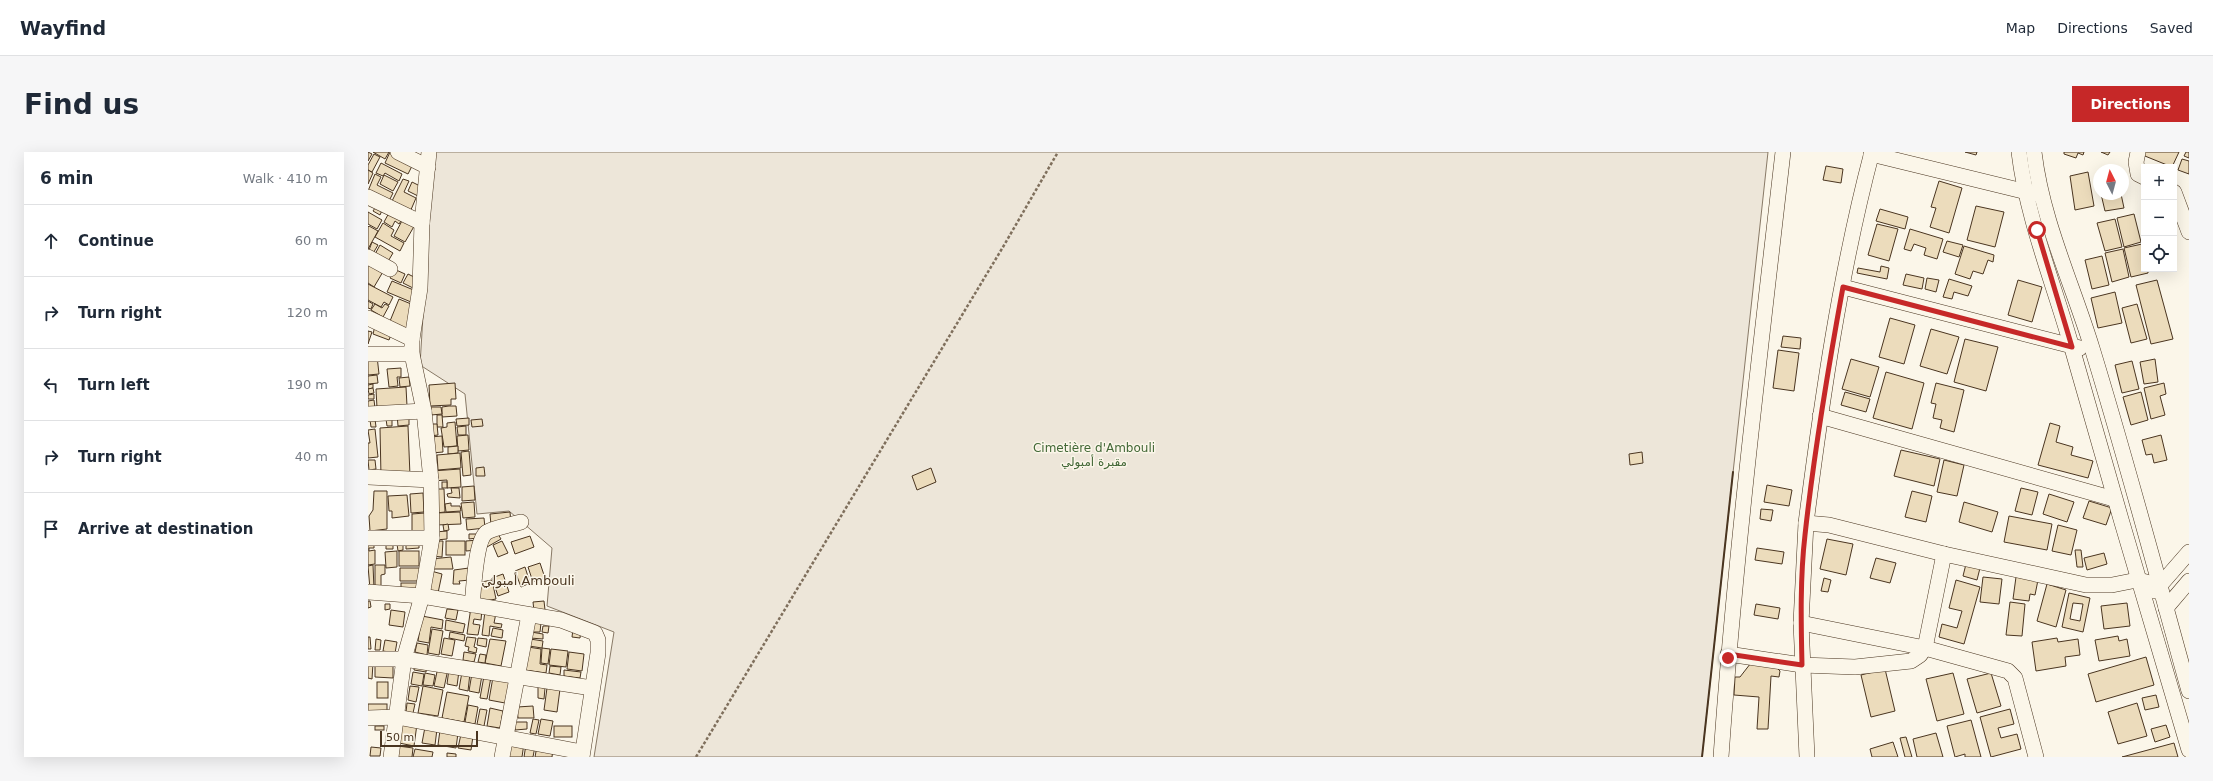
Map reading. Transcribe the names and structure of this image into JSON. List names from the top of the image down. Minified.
{"districts":["أمبولي Ambouli"],"parks":["Cimetière d'Ambouli مقبرة أمبولي"],"scale_bar":"50 m","north":"top","page":{"header":"Wayfind","nav":["Map","Directions","Saved"],"buttons":"Directions","title":"Find us","heading":["6 min","Walk · 410 m"],"map_buttons":["+","−"],"list":[["Continue","60 m"],["Turn right","120 m"],["Turn left","190 m"],["Turn right","40 m"],"Arrive at destination"],"scale":"50 m"}}
